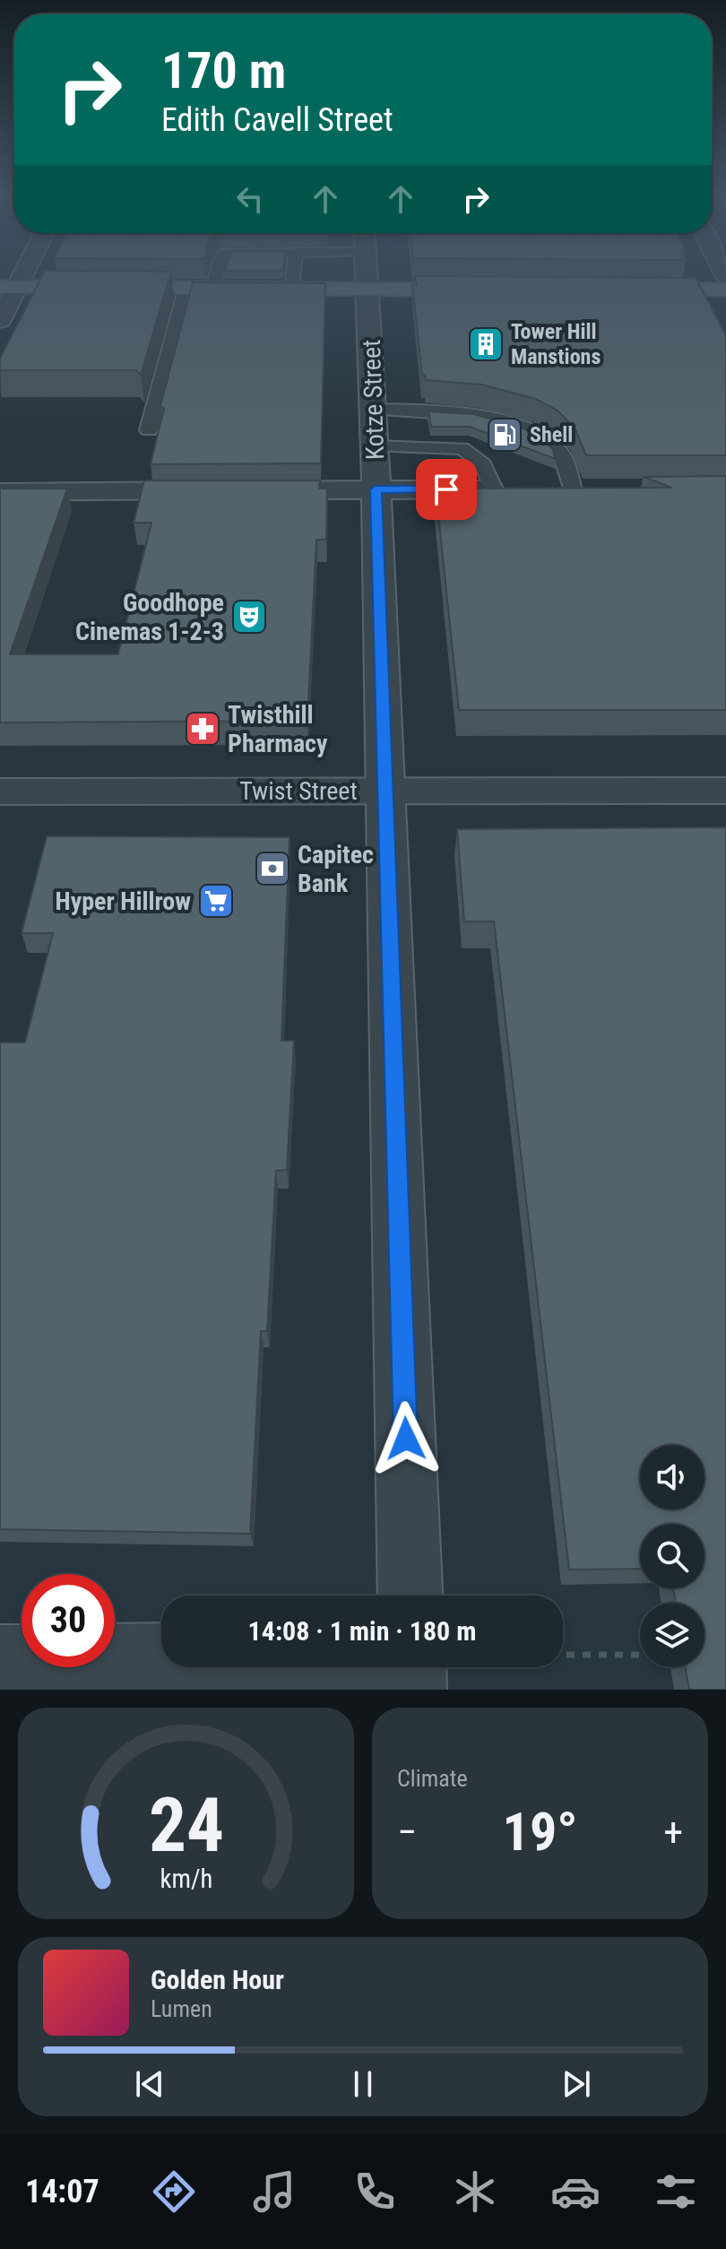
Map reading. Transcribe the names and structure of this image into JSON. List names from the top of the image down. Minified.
{"streets":{"street":["Kotze Street","Twist Street"]},"crossings":[["Kotze Street","Twist Street"]],"places":{"building":["Tower Hill Manstions"],"fuel station":["Shell"],"theatre":["Goodhope Cinemas 1-2-3"],"pharmacy":["Twisthill Pharmacy"],"bank":["Capitec Bank"],"supermarket":["Hyper Hillrow"]},"page":{"turn":["170 m","Edith Cavell Street"],"limit":"30","trip":"14:08 · 1 min · 180 m","tile":"Climate","heat":["−","19°","+"],"song":["Golden Hour","Lumen"],"tabs":"14:07","gauge":["24","km/h"]}}
